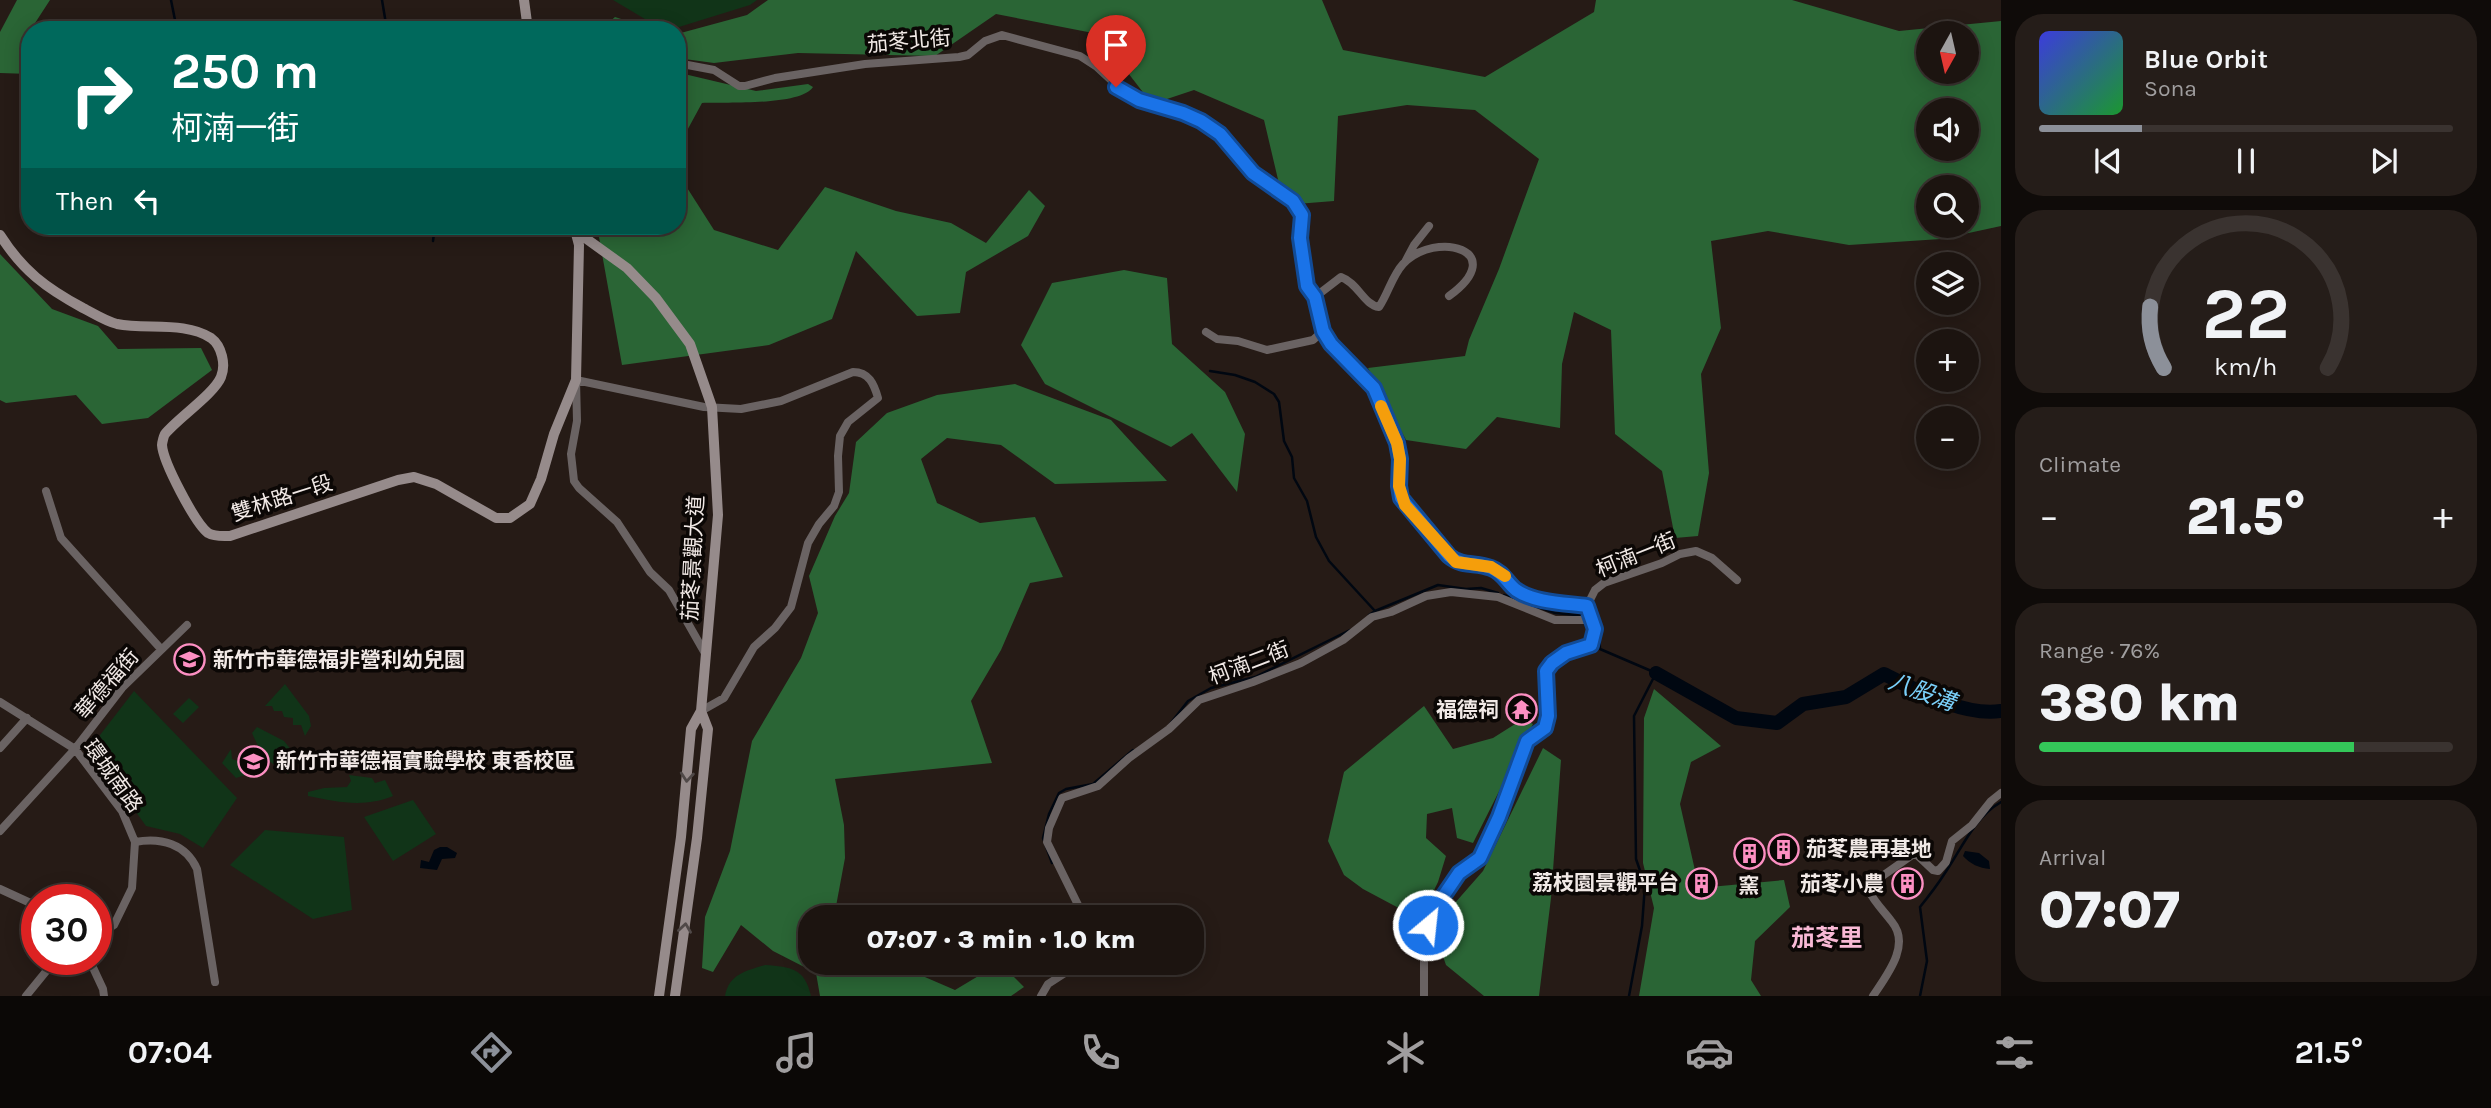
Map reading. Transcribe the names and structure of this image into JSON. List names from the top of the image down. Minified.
{"streets":{"street":["茄苳北街","雙林路一段","柯湳一街","茄苳景觀大道","柯湳二街","華德福街","環城南路"]},"crossings":[["茄苳北街","柯湳一街"],["柯湳一街","柯湳二街"],["華德福街","環城南路"]],"districts":["茄苳里"],"water":["八股溝"],"places":{"school or university":["新竹市華德福非營利幼兒園","新竹市華德福實驗學校 東香校區"],"temple":["福德祠"],"building":["茄苳農再基地","窯","荔枝園景觀平台","茄苳小農"]},"north":"bottom","page":{"map_buttons":["+","−"],"turn":["250 m","柯湳一街"],"song":["Blue Orbit","Sona"],"then":"Then","tile":["Climate",["Range · 76%","380 km"],["Arrival","07:07"]],"heat":["−","21.5°","+"],"limit":"30","trip":"07:07 · 3 min · 1.0 km","tabs":["07:04","21.5°"],"gauge":["22","km/h"]}}
